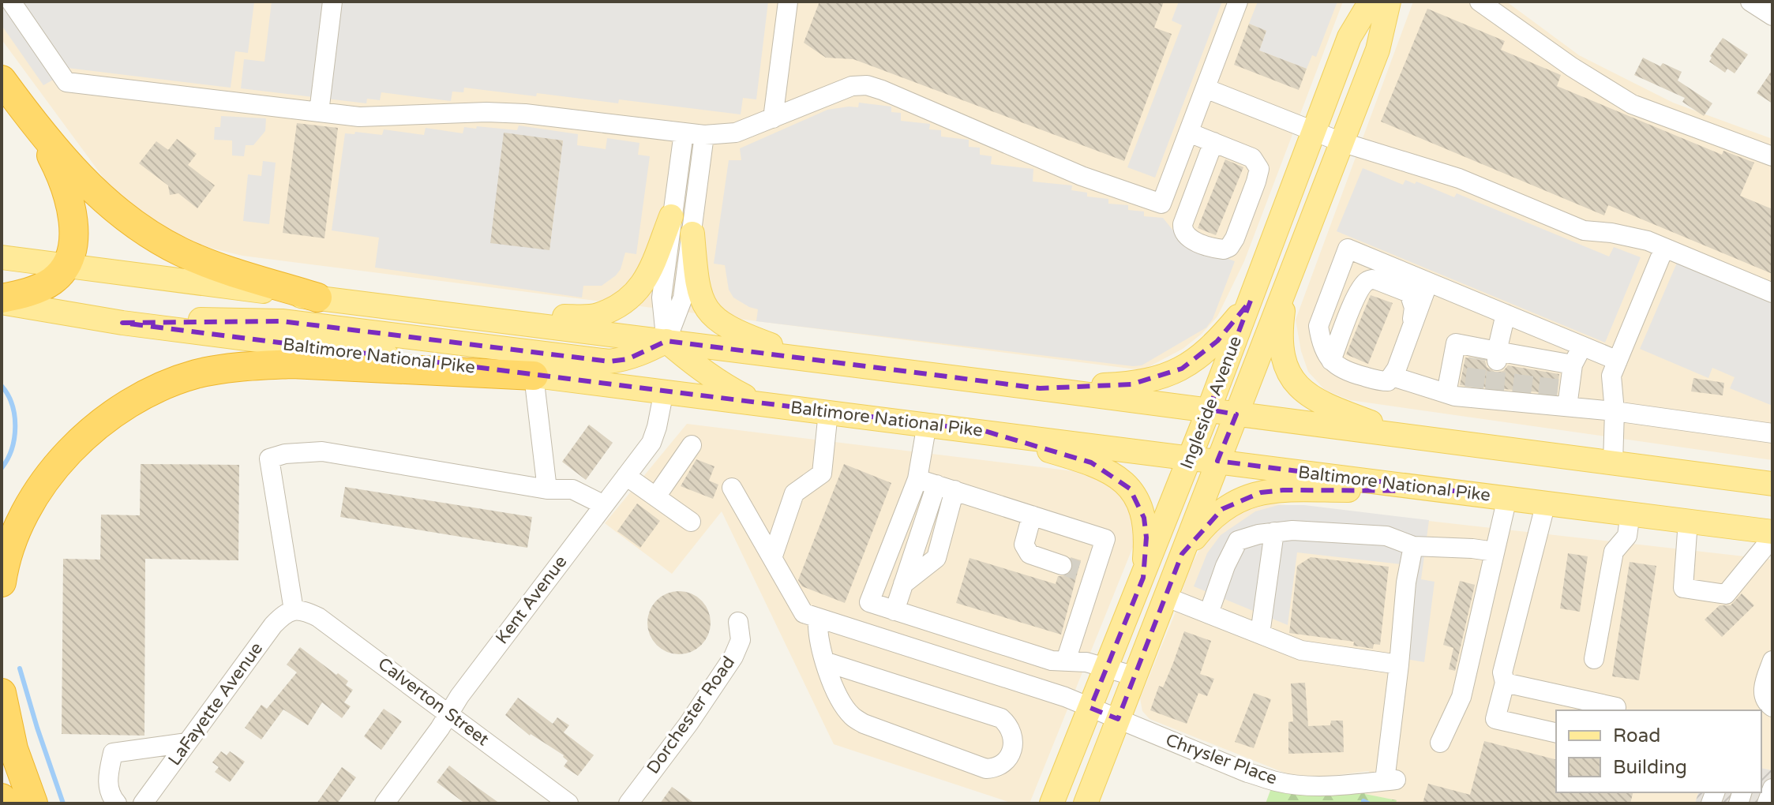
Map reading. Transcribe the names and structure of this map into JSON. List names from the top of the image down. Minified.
{"streets":{"main road":["Baltimore National Pike","Ingleside Avenue"],"street":["Kent Avenue","Calverton Street","LaFayette Avenue","Dorchester Road","Chrysler Place"]},"crossings":[["Baltimore National Pike","Ingleside Avenue"],["Baltimore National Pike","Kent Avenue"],["Ingleside Avenue","Chrysler Place"],["Kent Avenue","Calverton Street"],["Calverton Street","LaFayette Avenue"]],"legend":["Road","Building"]}
